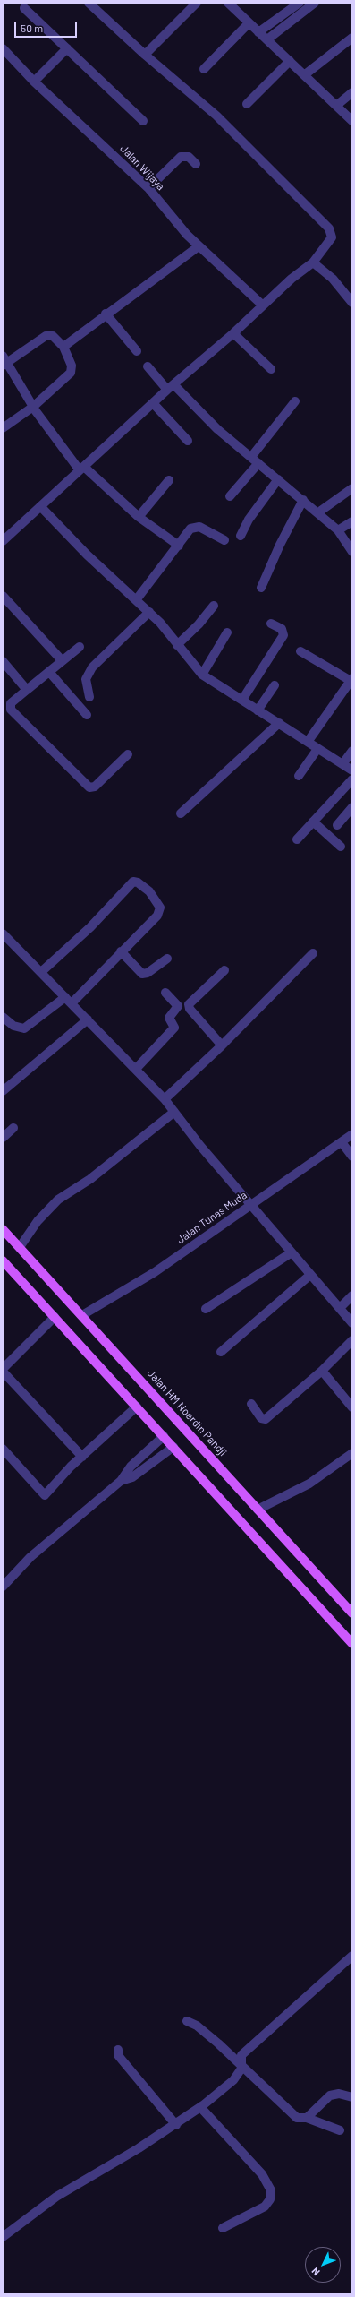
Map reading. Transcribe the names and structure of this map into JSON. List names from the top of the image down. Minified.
{"streets":{"main road":["Jalan HM Noerdin Pandji"],"street":["Jalan Wijaya","Jalan Tunas Muda"]},"crossings":[["Jalan Tunas Muda","Jalan HM Noerdin Pandji"]],"scale_bar":"50 m","north":"bottom left"}
